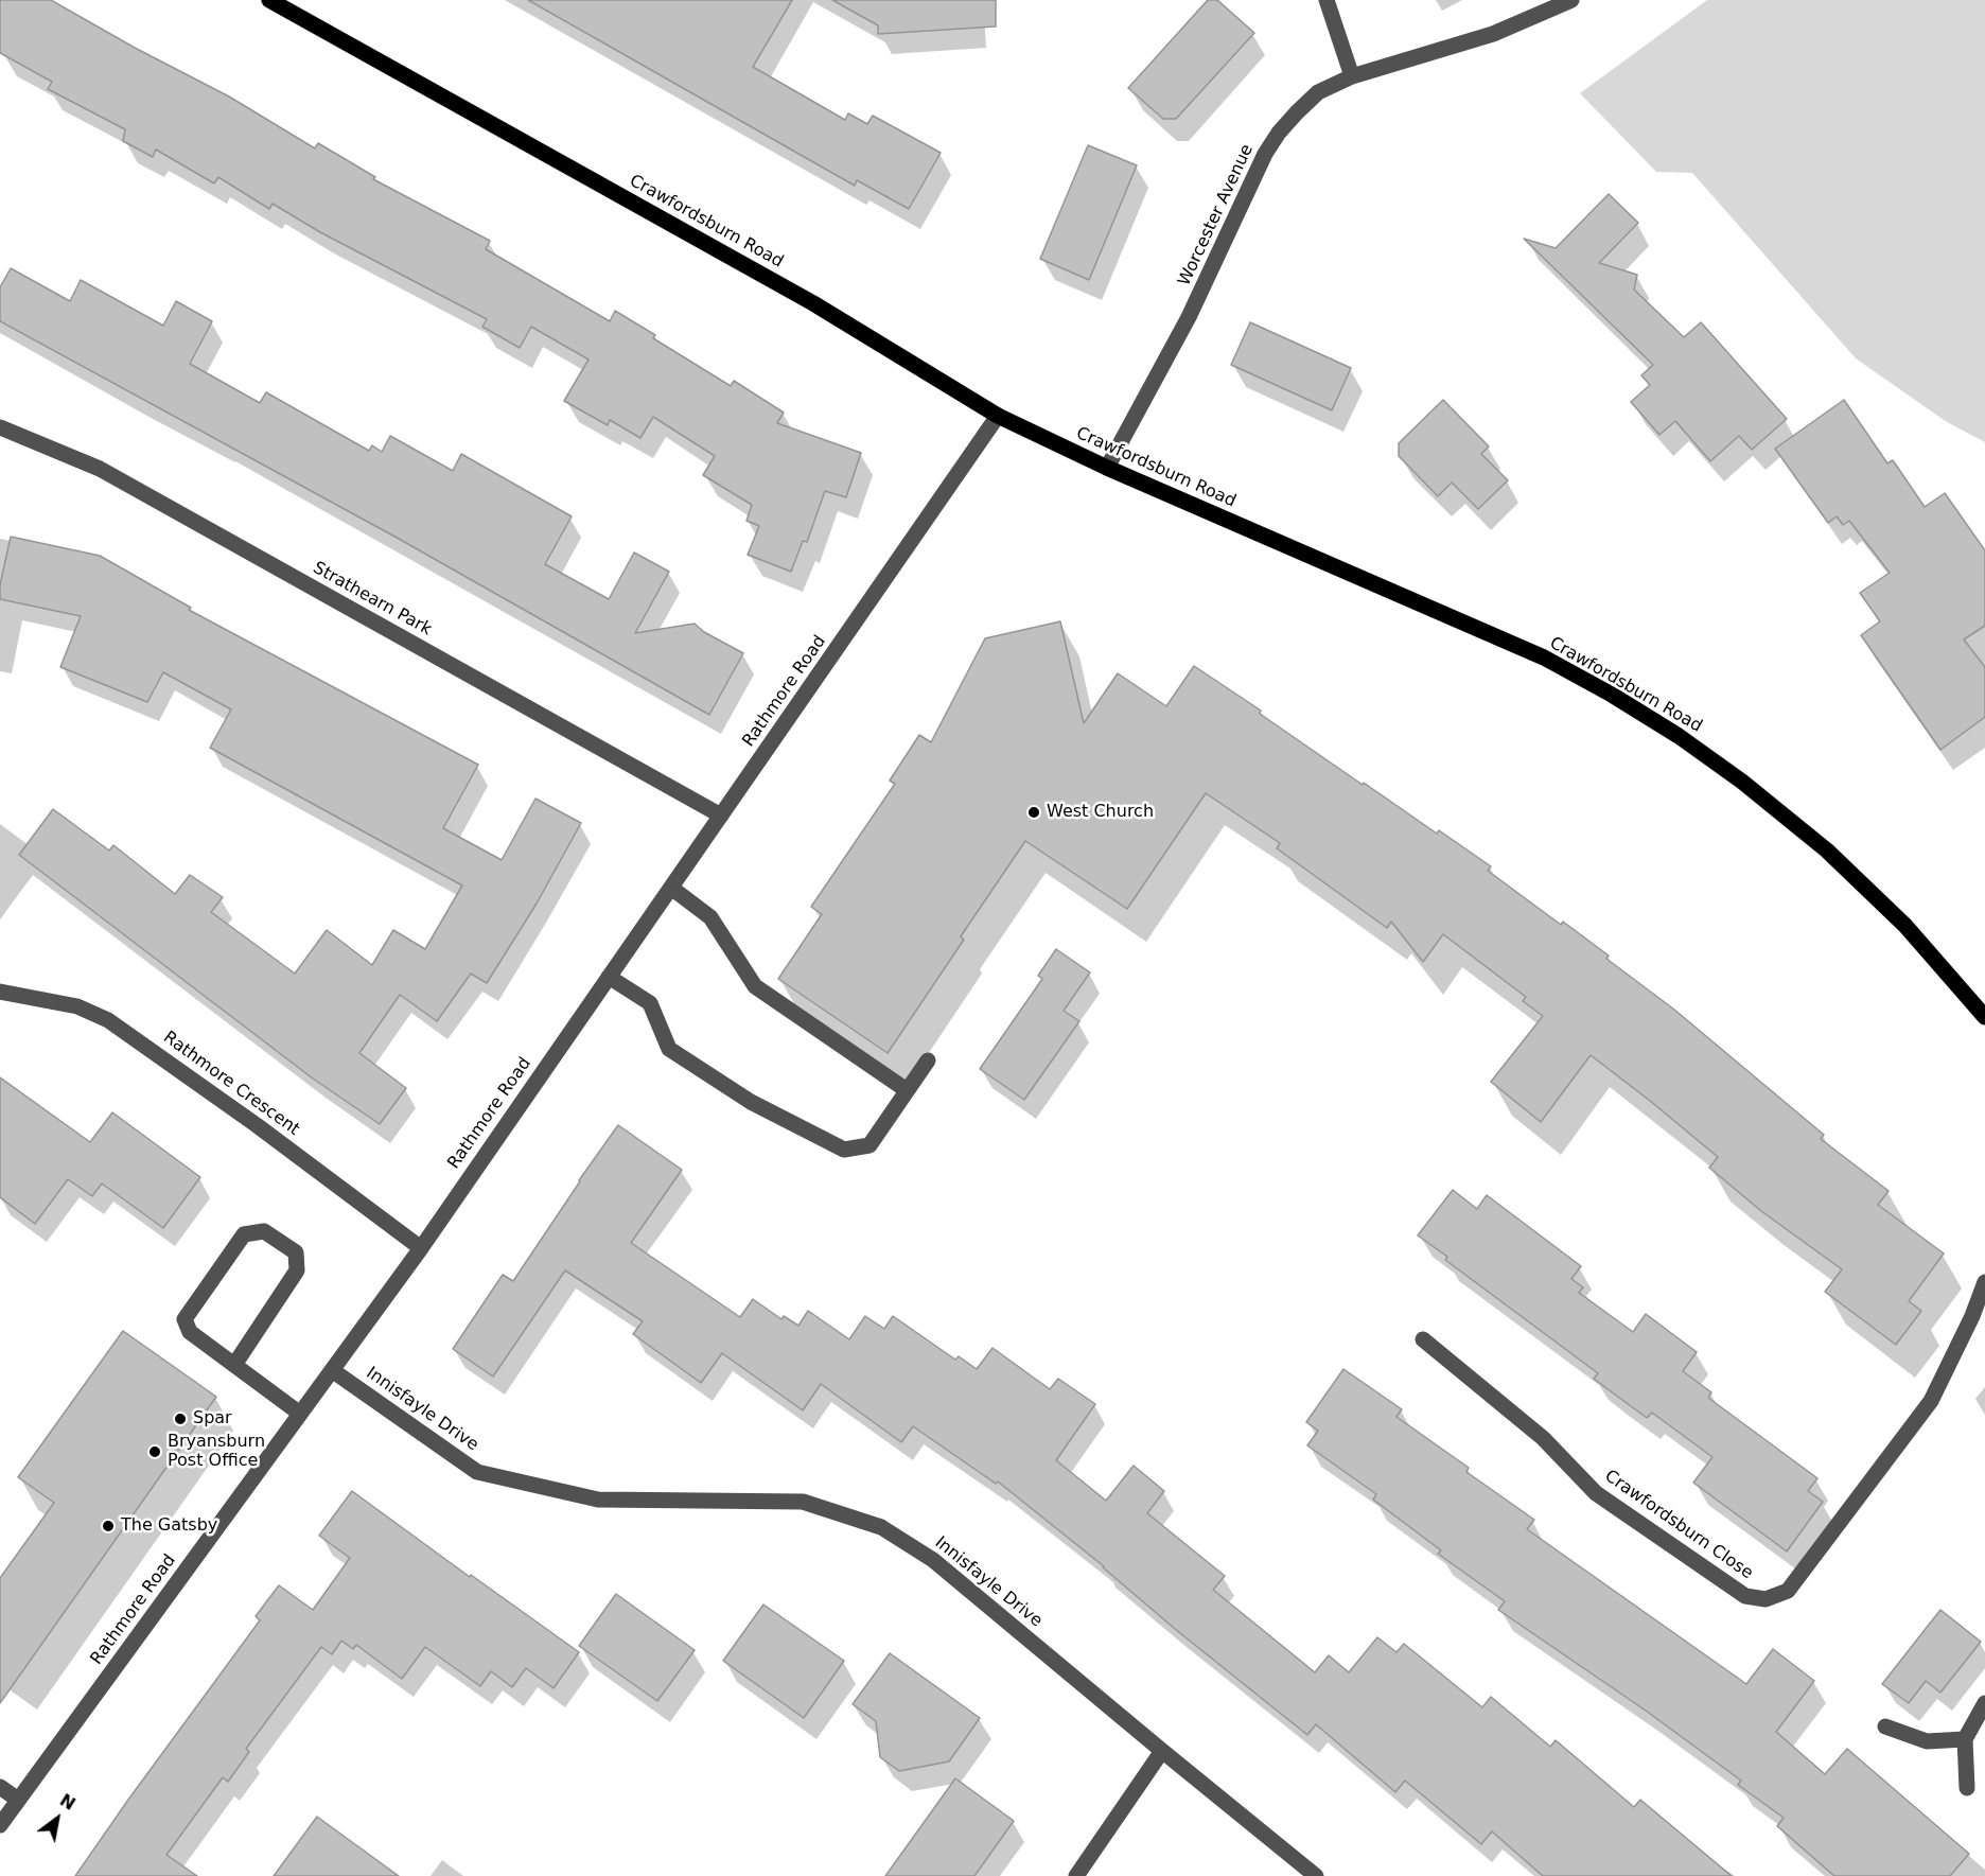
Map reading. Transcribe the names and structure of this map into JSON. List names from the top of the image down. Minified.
{"streets":{"main road":["Crawfordsburn Road"],"street":["Worcester Avenue","Strathearn Park","Rathmore Road","Rathmore Crescent","Innisfayle Drive","Crawfordsburn Close"]},"crossings":[["Worcester Avenue","Crawfordsburn Road"],["Crawfordsburn Road","Rathmore Road"],["Strathearn Park","Rathmore Road"],["Rathmore Road","Rathmore Crescent"],["Rathmore Road","Innisfayle Drive"]],"places":["West Church","Spar","Bryansburn Post Office","The Gatsby"],"north":"top right"}
